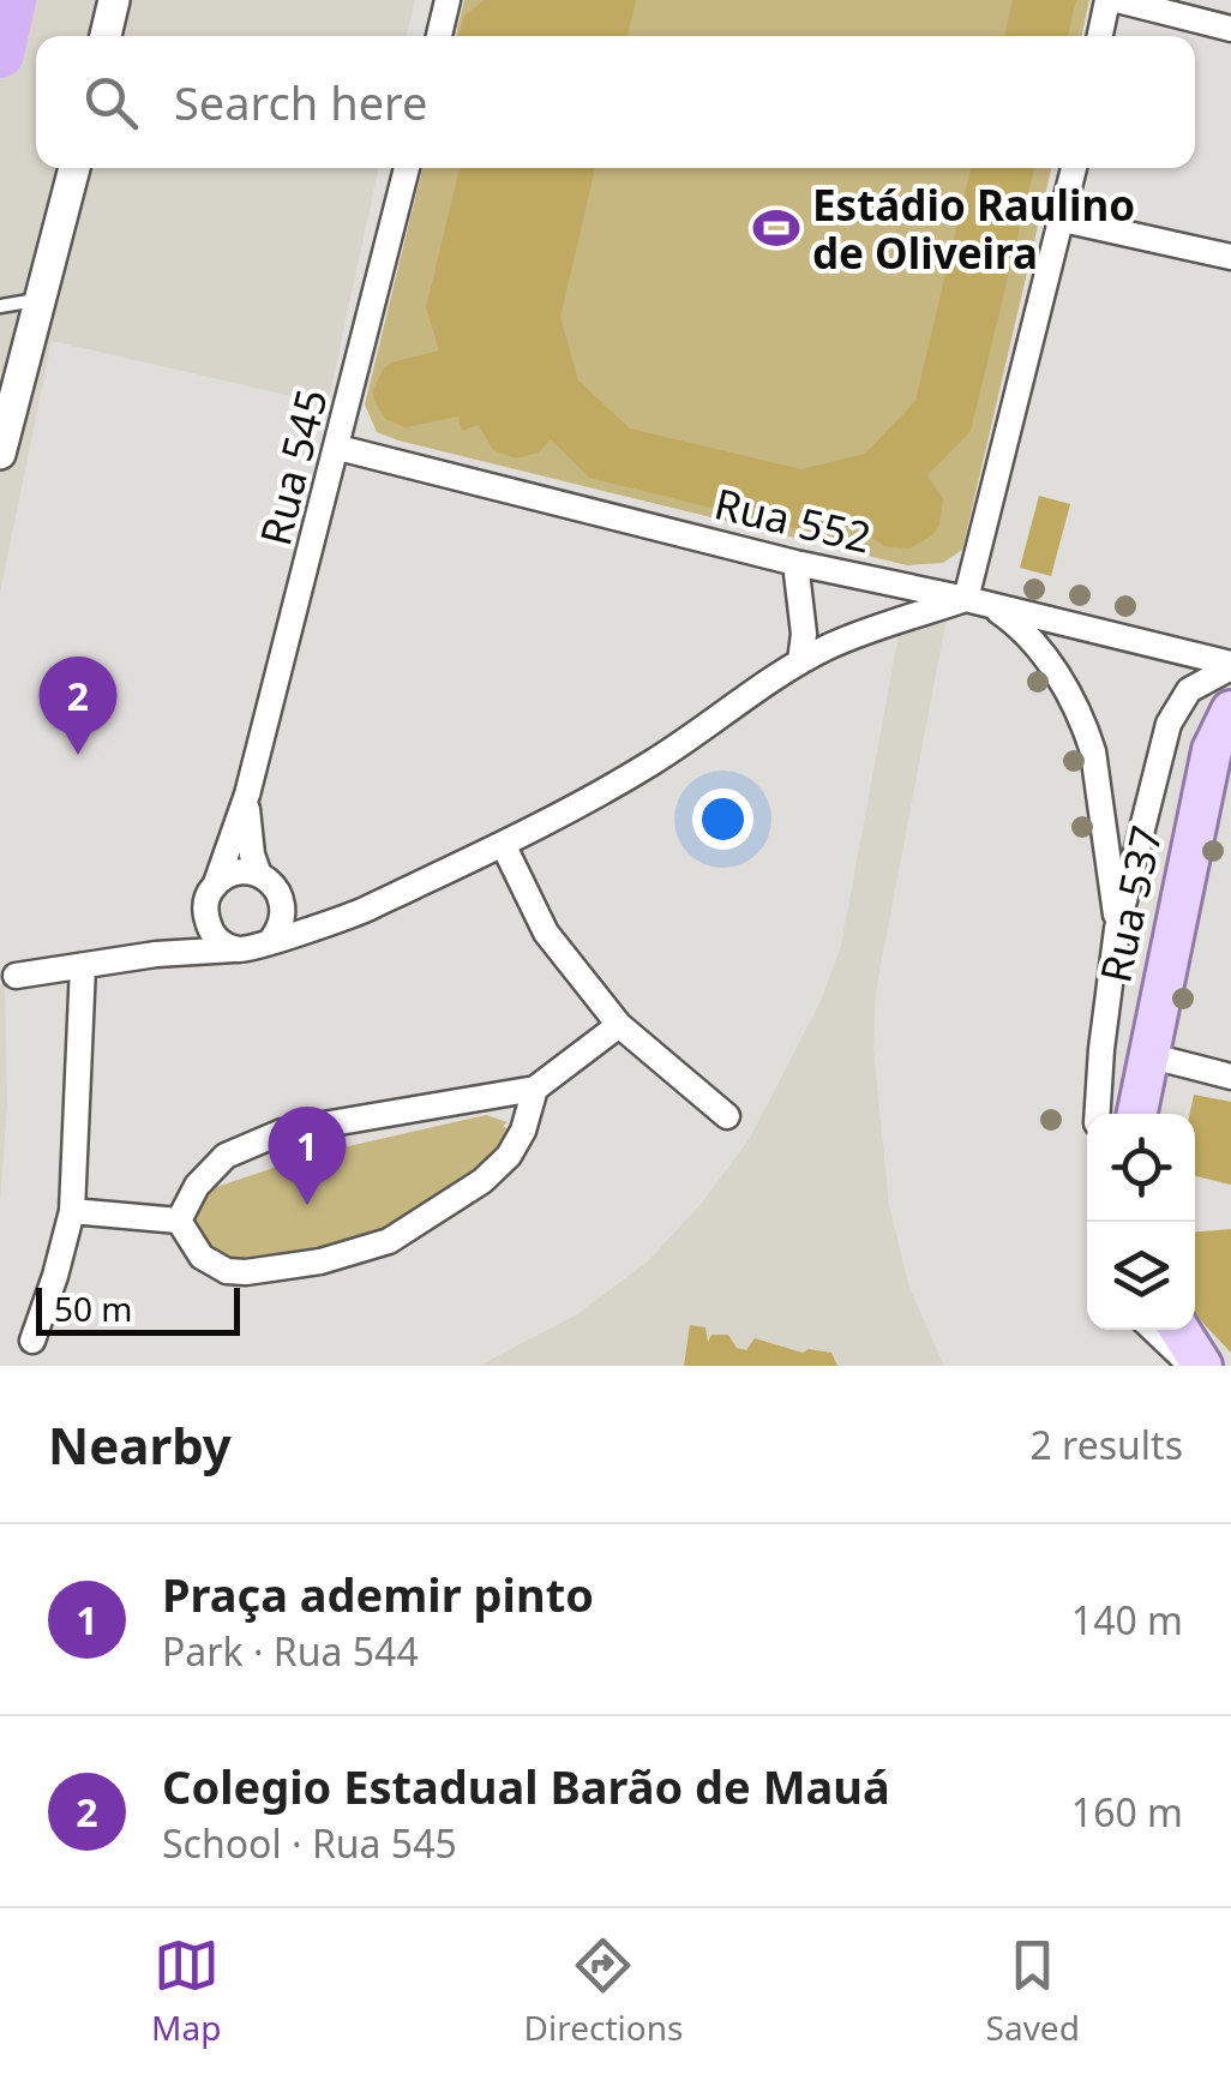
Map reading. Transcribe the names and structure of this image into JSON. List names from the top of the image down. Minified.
{"streets":{"main road":["Rua 537"],"street":["Rua 545","Rua 552"]},"crossings":[["Rua 545","Rua 552"],["Rua 552","Rua 537"]],"places":{"sports":["Estádio Raulino de Oliveira"]},"scale_bar":"50 m","page":{"search":"Search here","pins":["2","1"],"scale":"50 m","heading":["Nearby","2 results"],"list":[{"mark":"1","name":"Praça ademir pinto","note":"Park · Rua 544","value":"140 m"},{"mark":"2","name":"Colegio Estadual Barão de Mauá","note":"School · Rua 545","value":"160 m"}],"nav":["Map","Directions","Saved"]}}
